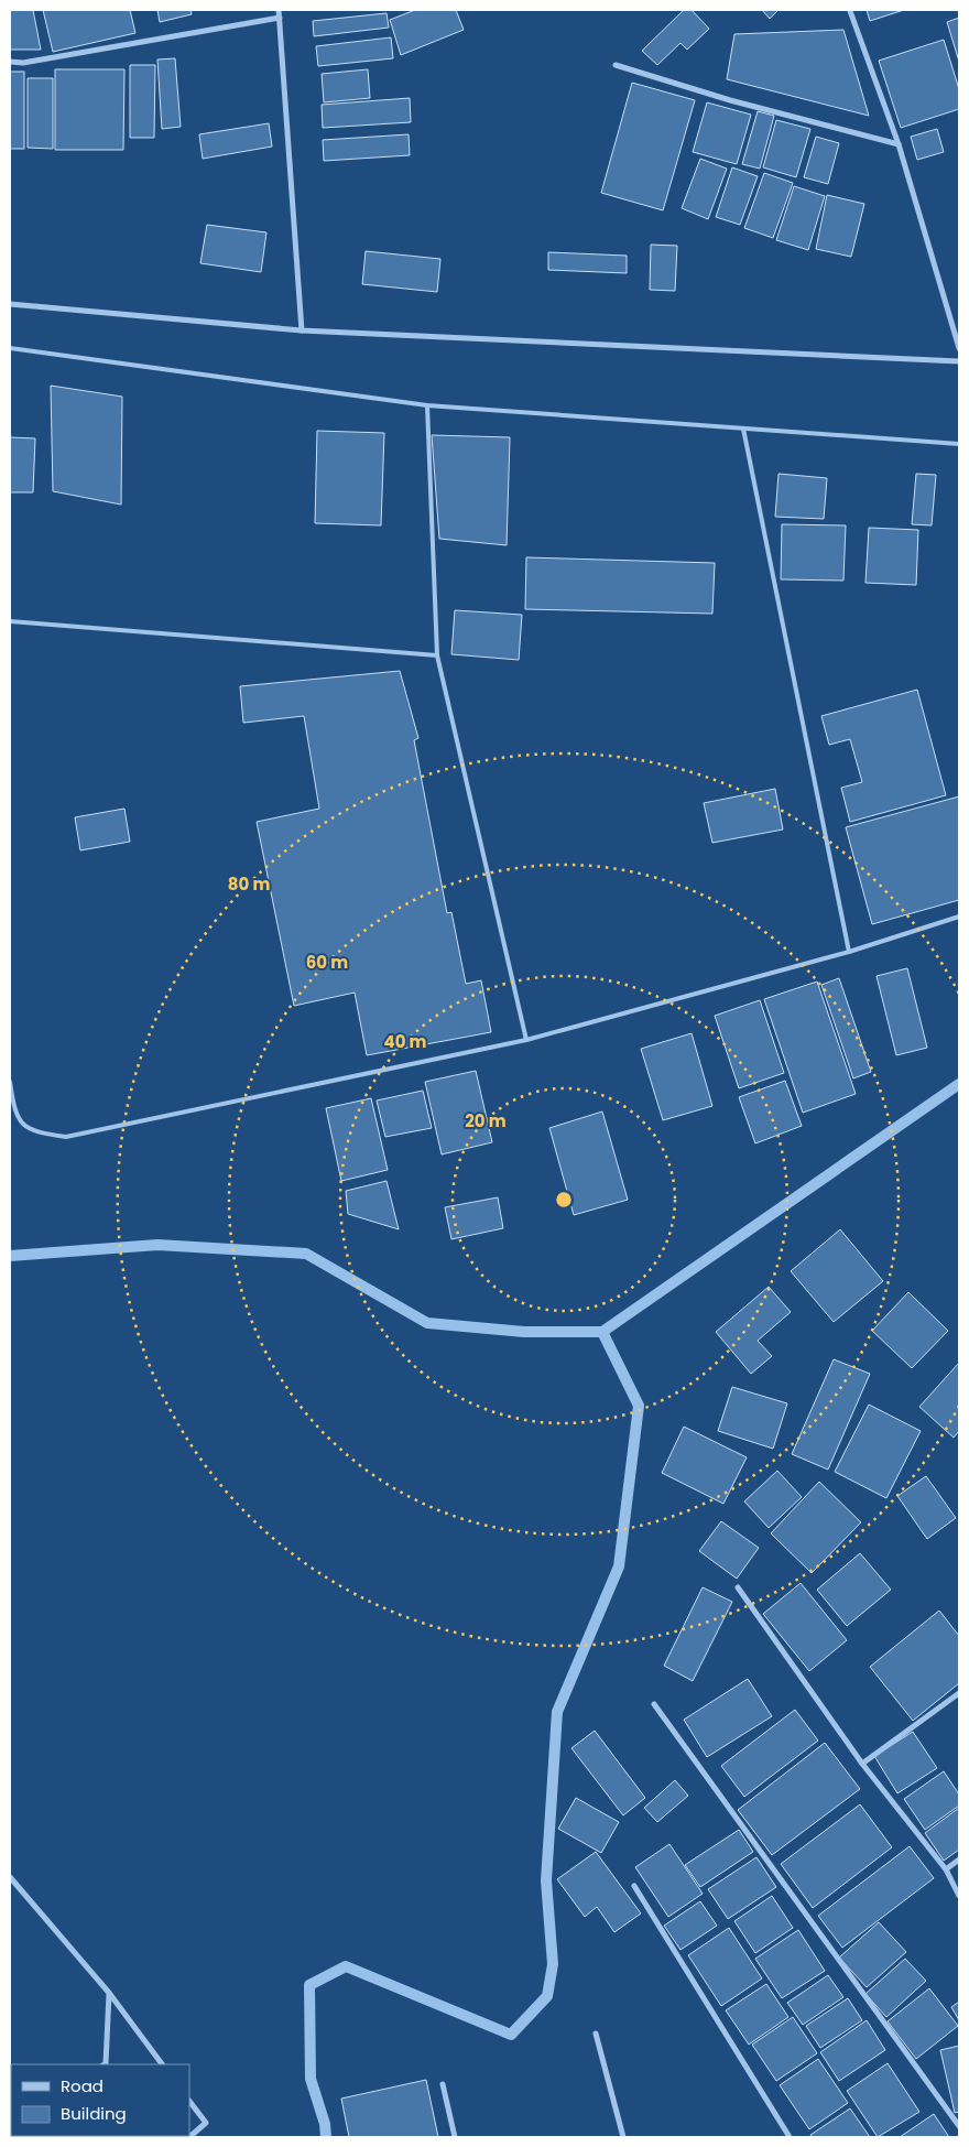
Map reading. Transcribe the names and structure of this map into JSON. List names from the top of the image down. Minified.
{"legend":["Road","Building"],"rings":["80 m","60 m","40 m","20 m"]}
